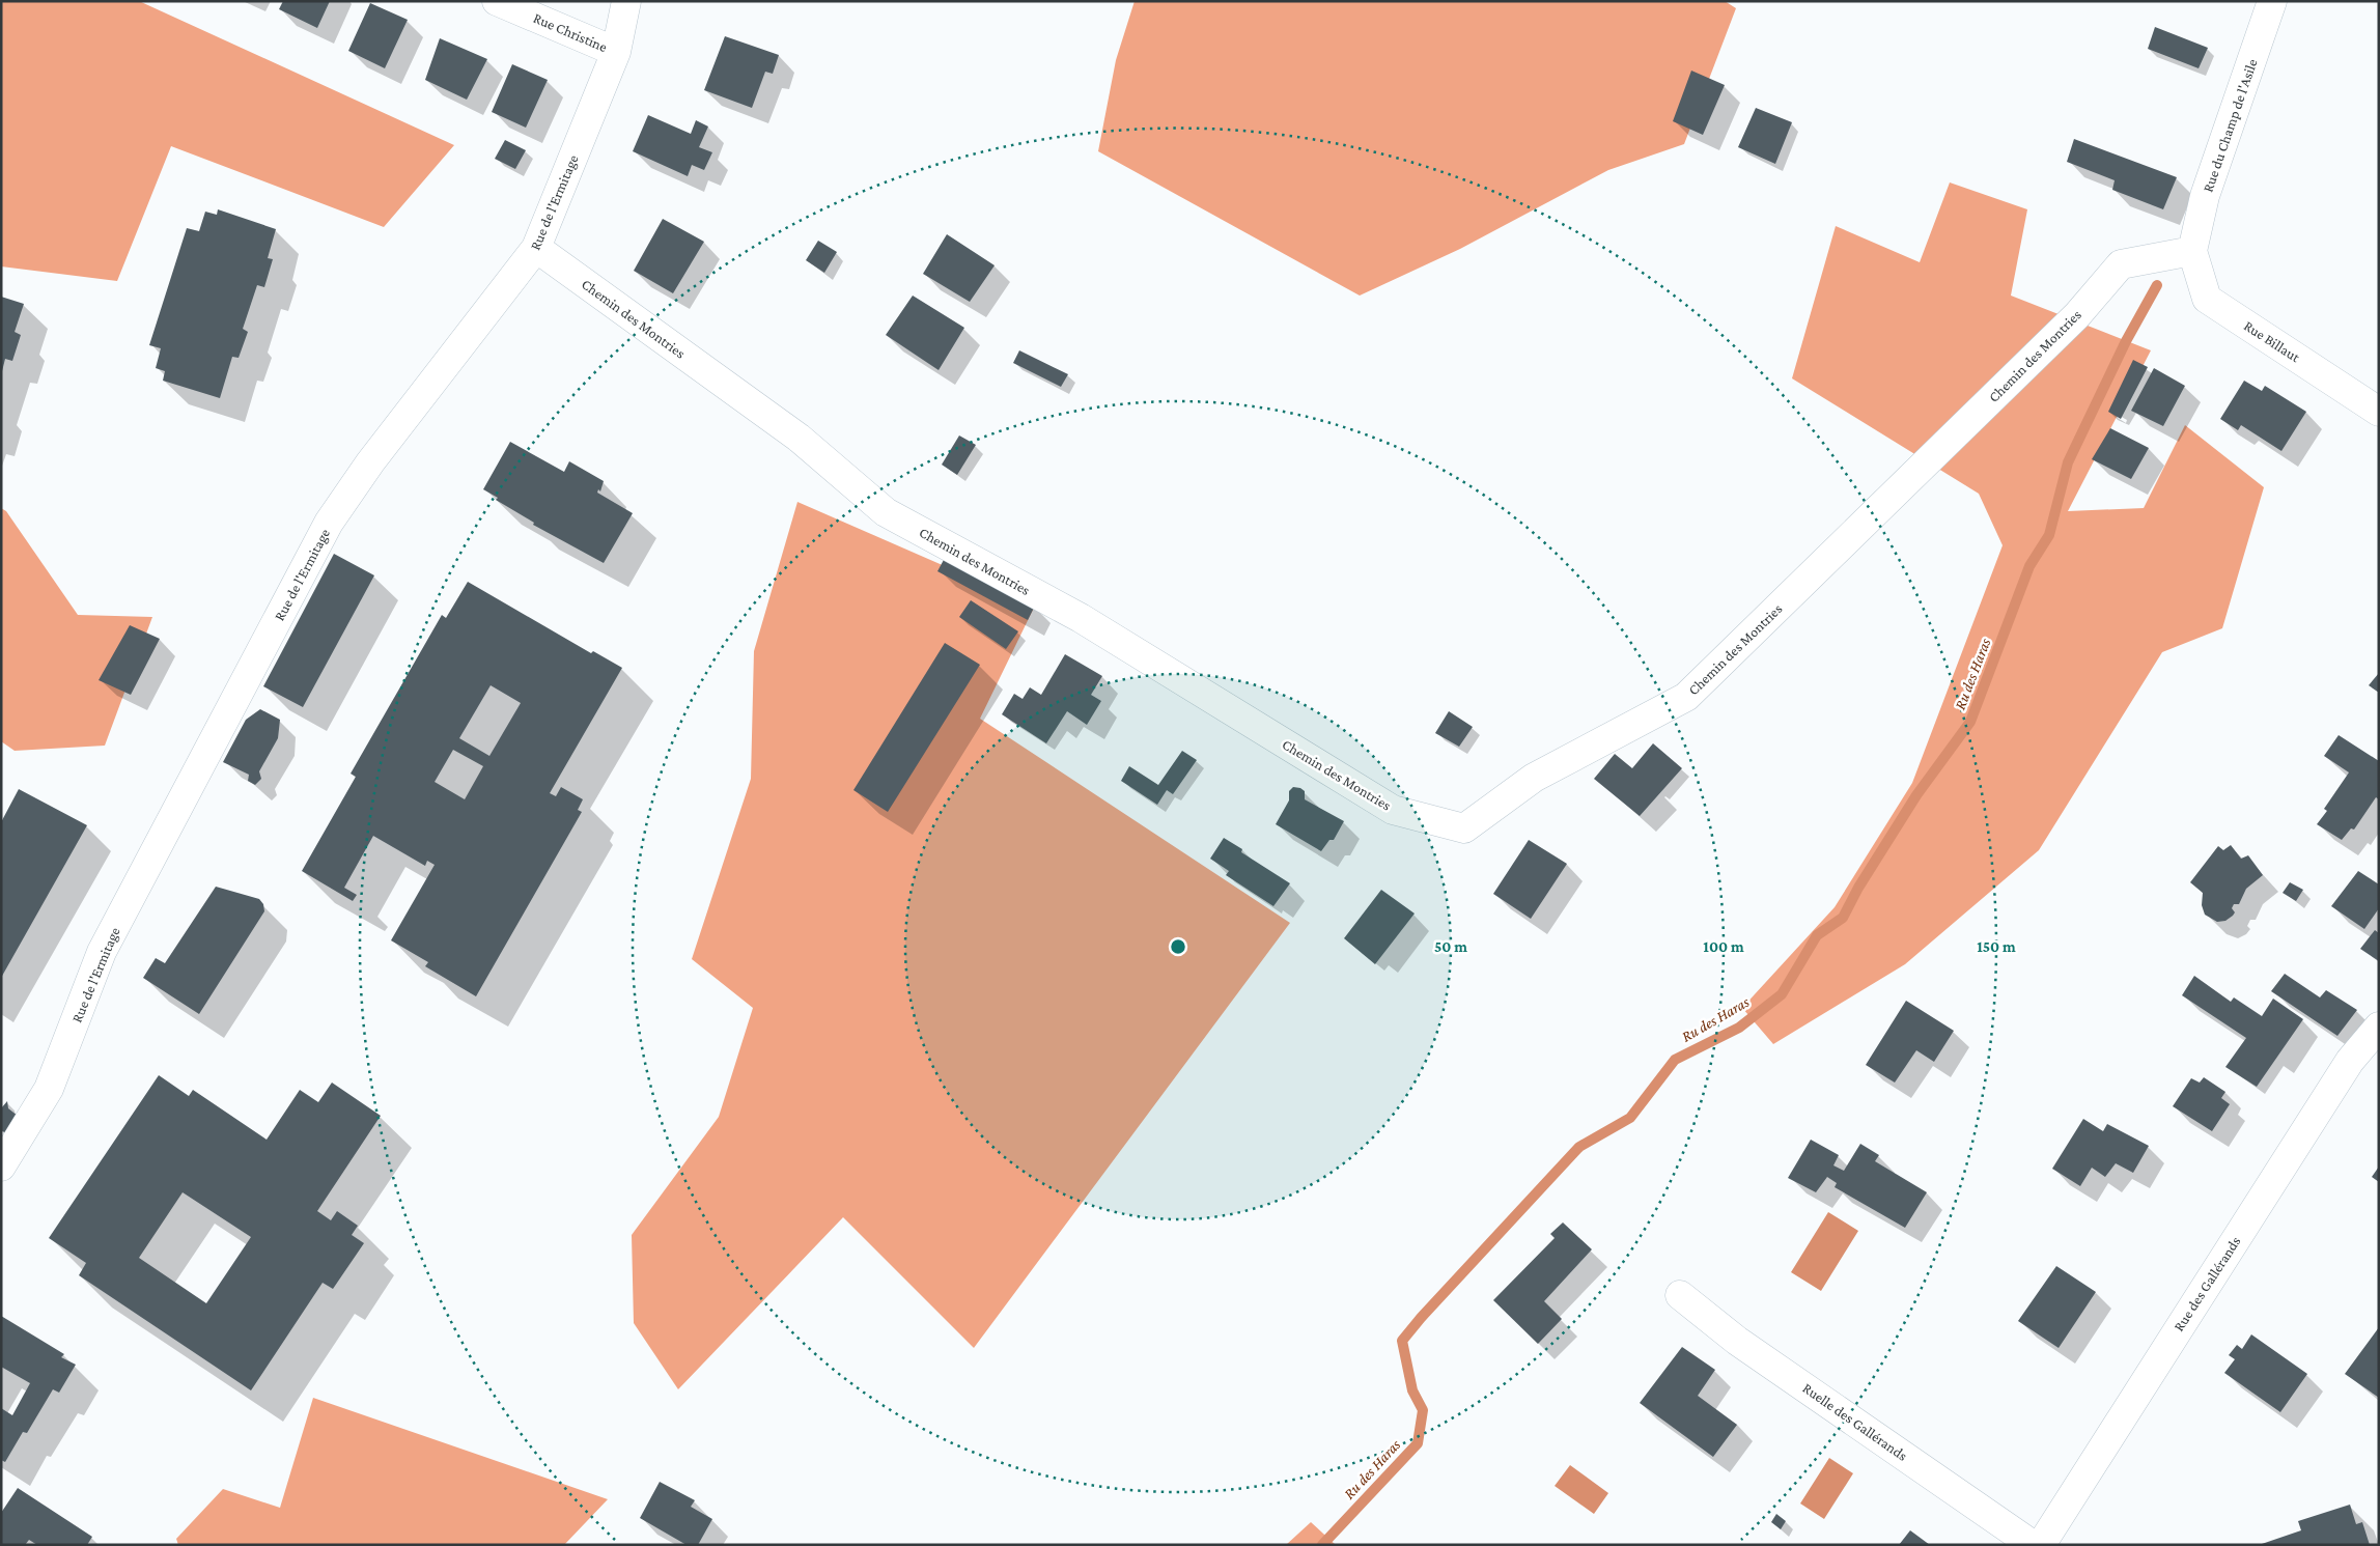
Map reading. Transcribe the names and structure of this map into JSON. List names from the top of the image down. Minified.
{"streets":{"street":["Rue Christine","Rue du Champ de l'Asile","Rue de l'Ermitage","Chemin des Montries","Rue Billaut","Rue des Gallérands","Ruelle des Gallérands"]},"crossings":[["Rue Christine","Rue de l'Ermitage"],["Rue du Champ de l'Asile","Chemin des Montries"],["Rue du Champ de l'Asile","Rue Billaut"],["Rue de l'Ermitage","Chemin des Montries"],["Chemin des Montries","Rue Billaut"]],"water":["Ru des Haras"],"rings":["50 m","100 m","150 m"]}
